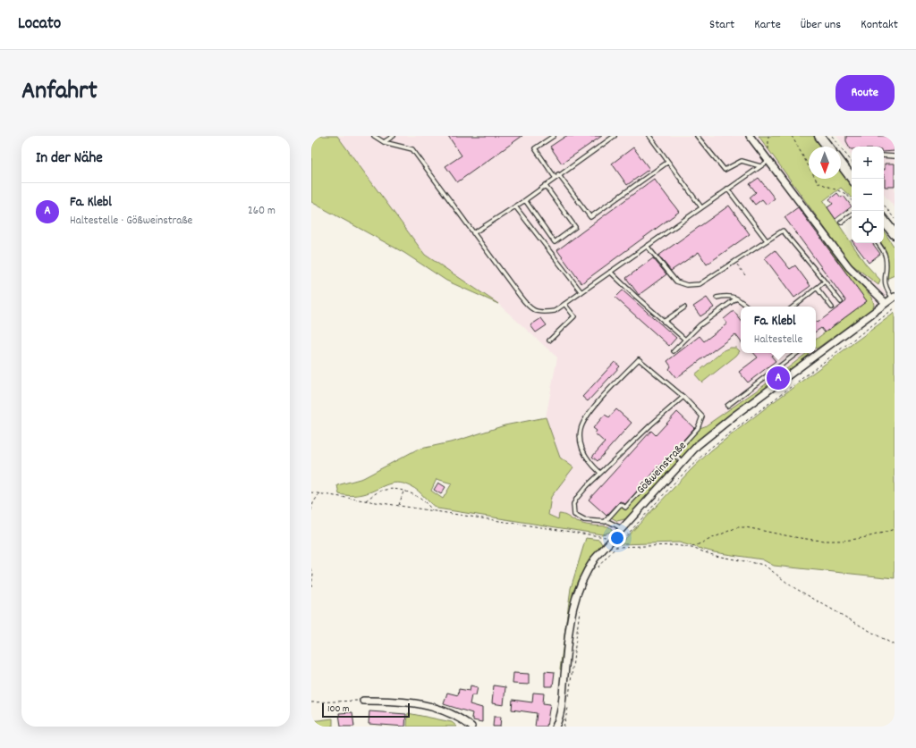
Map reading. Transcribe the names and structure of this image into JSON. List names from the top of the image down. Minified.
{"streets":{"street":["Gößweinstraße"]},"scale_bar":"100 m","north":"bottom","page":{"header":"Locato","nav":["Start","Karte","Über uns","Kontakt"],"title":"Anfahrt","buttons":"Route","heading":"In der Nähe","map_buttons":["+","−"],"list":[{"mark":"A","name":"Fa. Klebl","note":"Haltestelle · Gößweinstraße","value":"260 m"}],"popup":["Fa. Klebl","Haltestelle"],"pins":"A","scale":"100 m"}}
